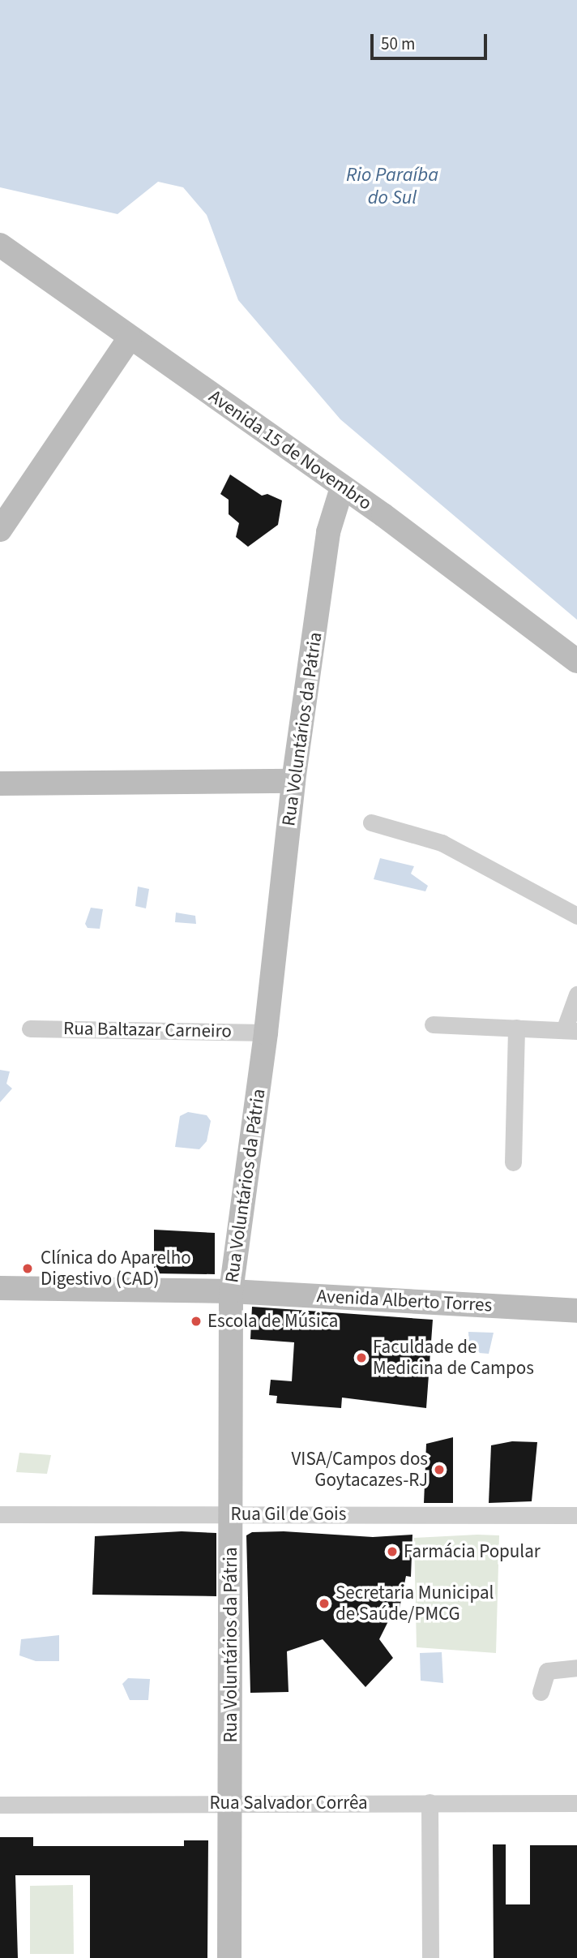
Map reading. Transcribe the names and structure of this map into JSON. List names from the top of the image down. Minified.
{"streets":{"main road":["Avenida 15 de Novembro","Rua Voluntários da Pátria","Avenida Alberto Torres"],"street":["Rua Baltazar Carneiro","Rua Gil de Gois","Rua Salvador Corrêa"]},"crossings":[["Avenida 15 de Novembro","Rua Voluntários da Pátria"],["Rua Voluntários da Pátria","Rua Baltazar Carneiro"],["Rua Voluntários da Pátria","Avenida Alberto Torres"],["Rua Voluntários da Pátria","Rua Gil de Gois"],["Rua Voluntários da Pátria","Rua Salvador Corrêa"]],"water":["Rio Paraíba do Sul"],"places":["Clínica do Aparelho Digestivo (CAD)","Escola de Música","Faculdade de Medicina de Campos","VISA/Campos dos Goytacazes-RJ","Farmácia Popular","Secretaria Municipal de Saúde/PMCG"],"scale_bar":"50 m"}
